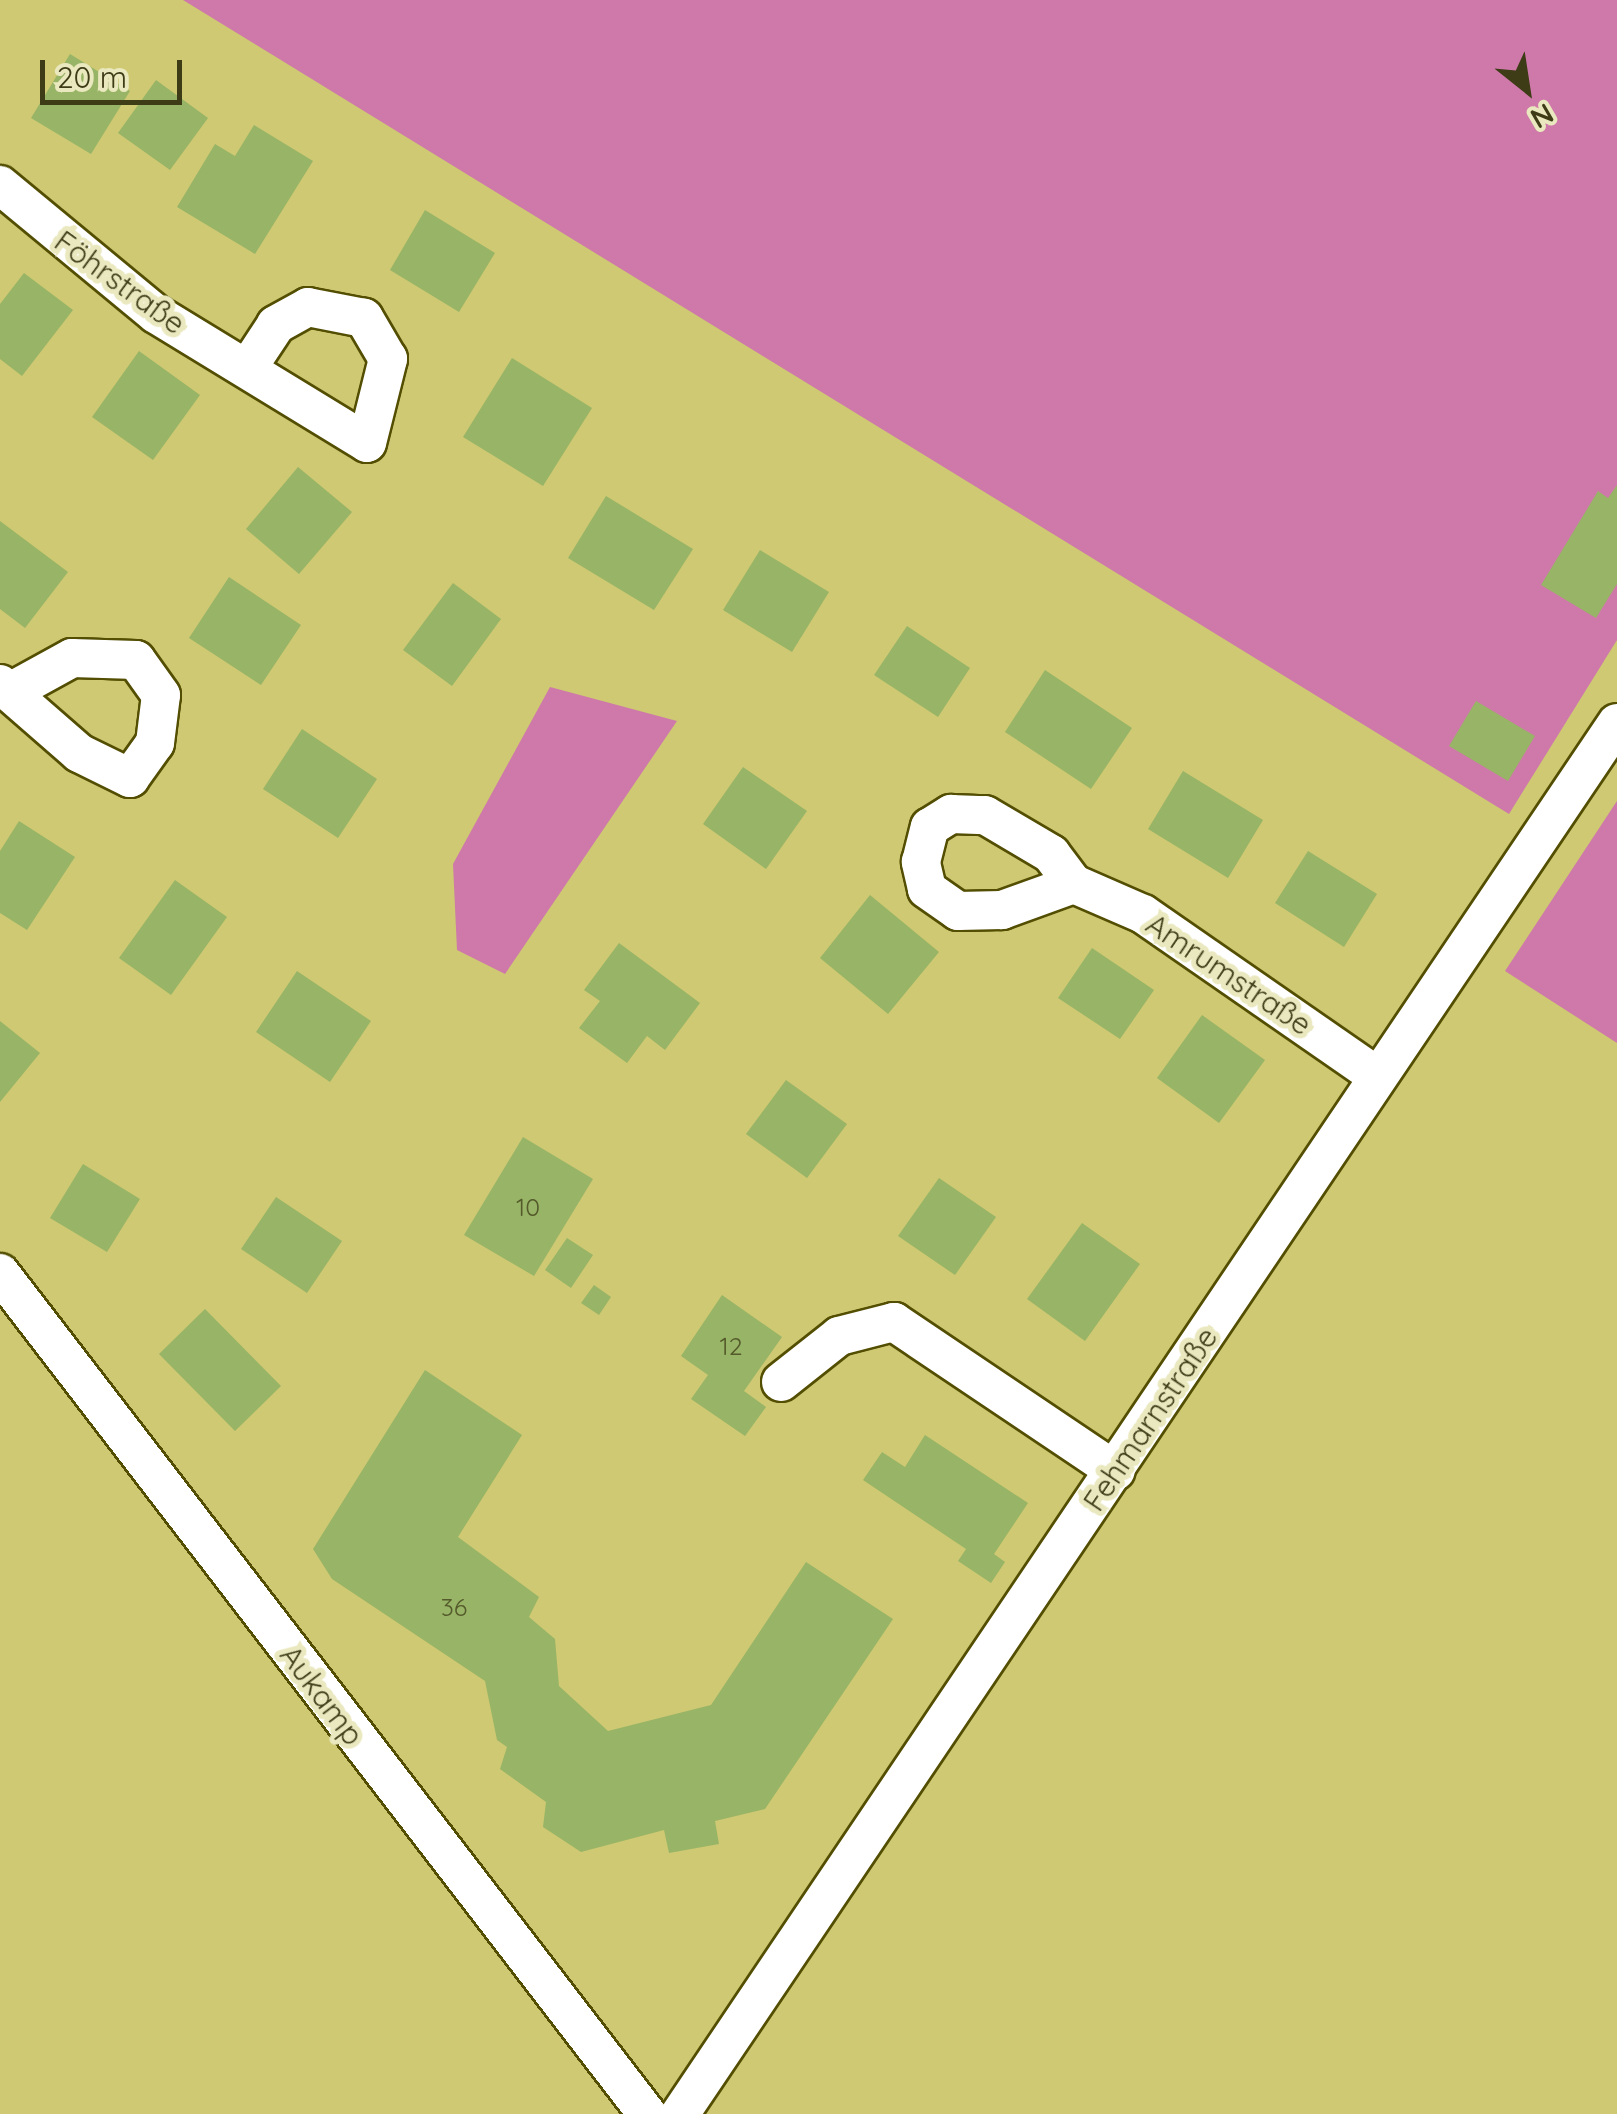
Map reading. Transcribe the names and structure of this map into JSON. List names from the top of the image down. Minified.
{"streets":{"street":["Föhrstraße","Amrumstraße","Fehmarnstraße","Aukamp"]},"crossings":[["Amrumstraße","Fehmarnstraße"]],"house_numbers":["10","12","36"],"scale_bar":"20 m","north":"bottom right"}
